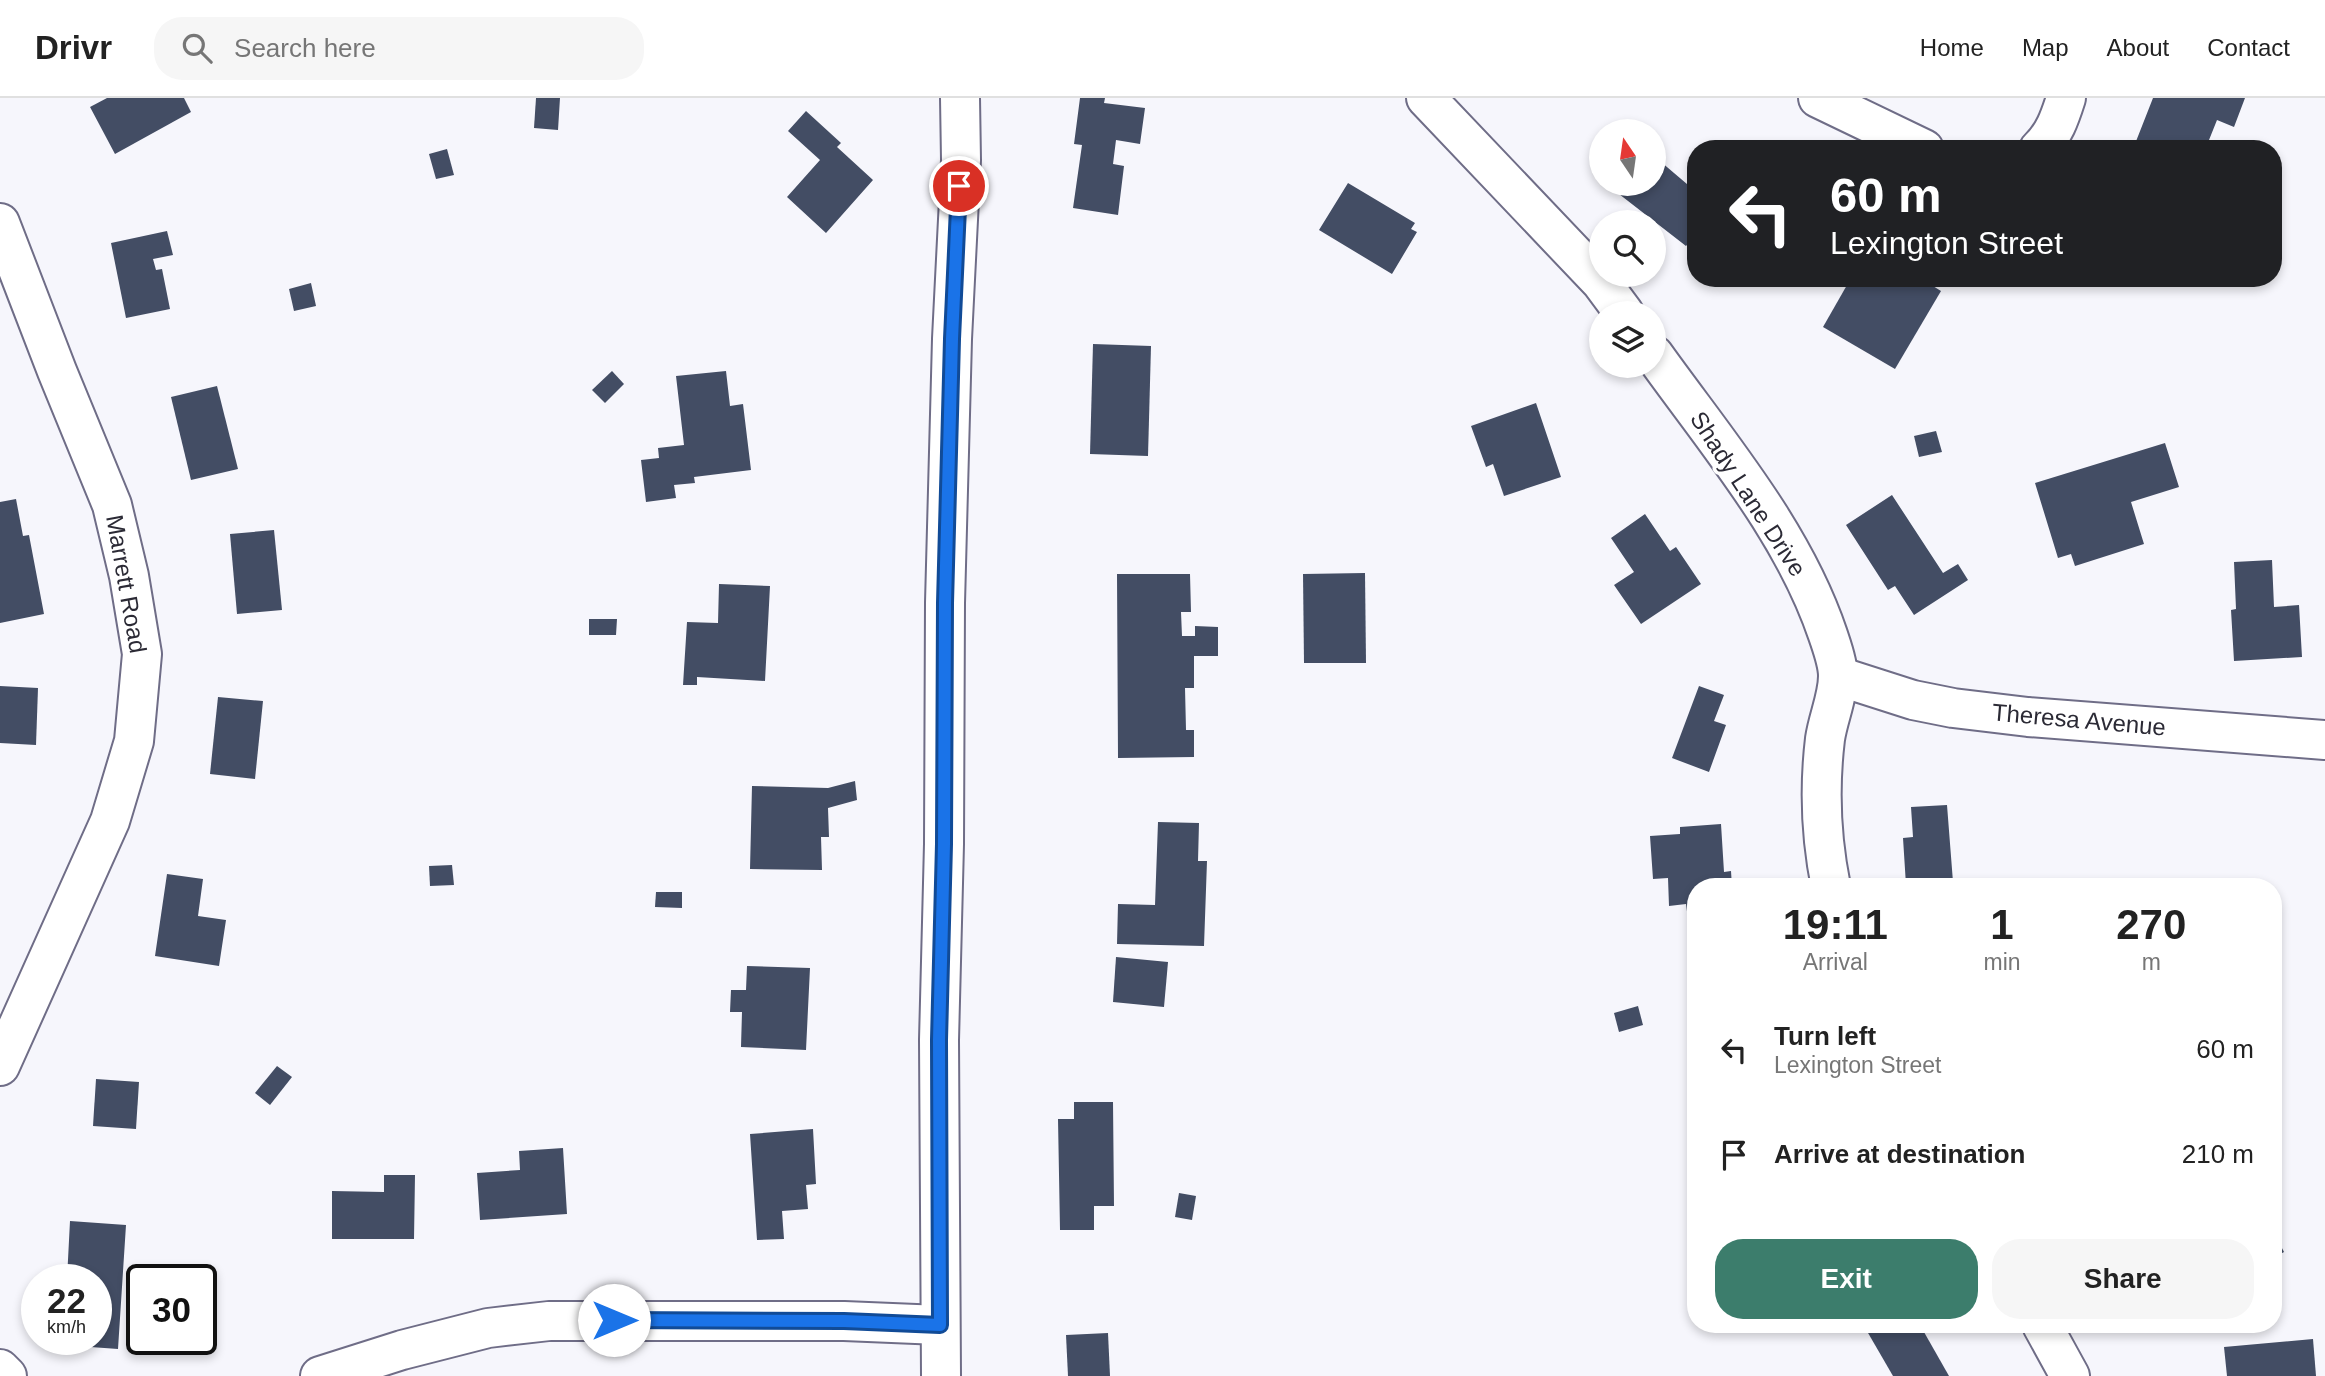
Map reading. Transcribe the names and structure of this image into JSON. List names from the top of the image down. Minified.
{"streets":{"street":["Shady Lane Drive","Marrett Road","Theresa Avenue"]},"crossings":[["Shady Lane Drive","Theresa Avenue"]],"north":"top","page":{"header":"Drivr","search":"Search here","nav":["Home","Map","About","Contact"],"turn":["60 m","Lexington Street"],"eta":["19:11","Arrival","1","min","270","m"],"list":[{"name":"Turn left","note":"Lexington Street","value":"60 m"},{"name":"Arrive at destination","value":"210 m"}],"buttons":["Exit","Share"],"speed":"22 km/h","limit":"30"}}
